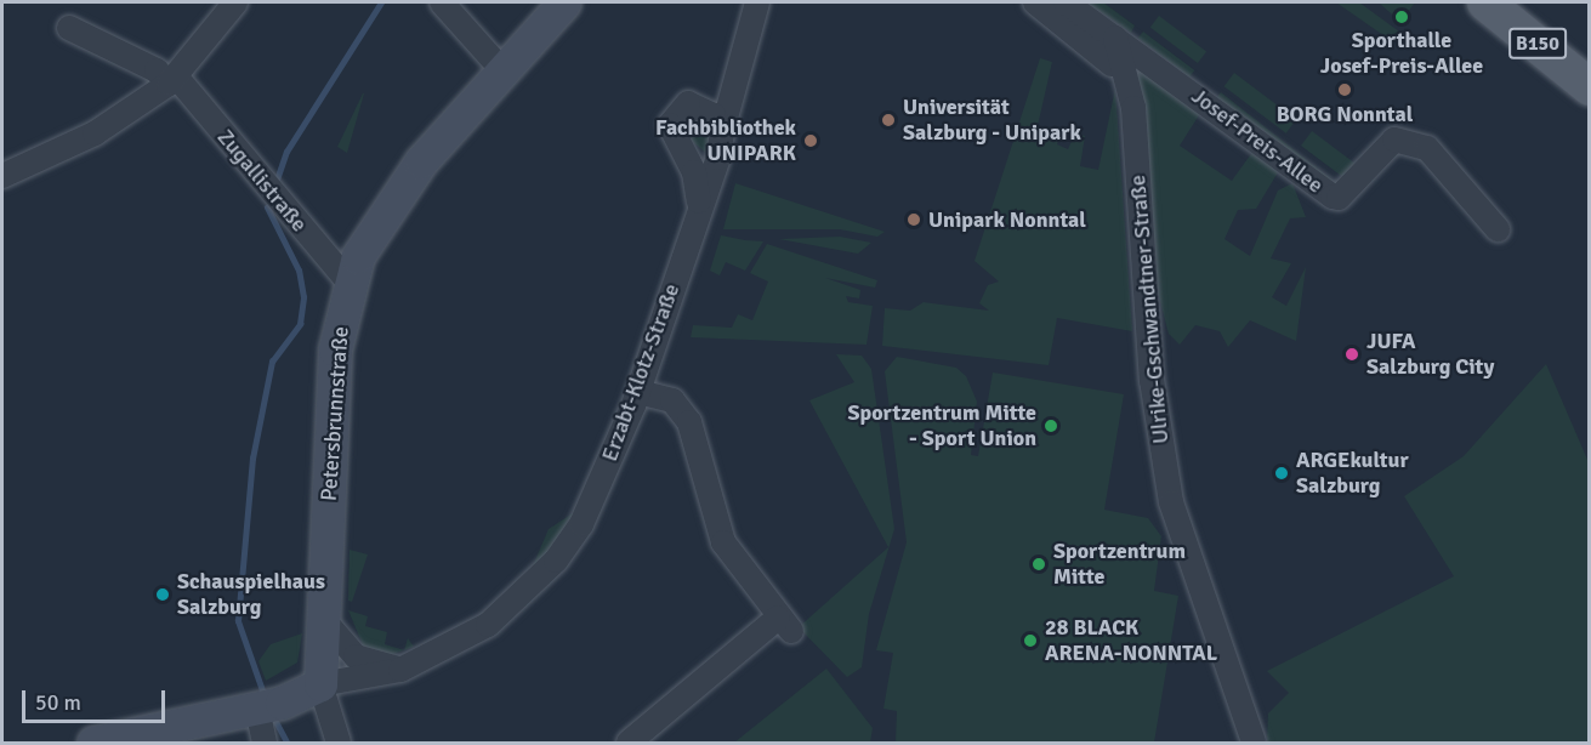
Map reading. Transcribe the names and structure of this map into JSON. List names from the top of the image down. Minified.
{"streets":{"main road":["B150","Erzabt-Klotz-Straße","Petersbrunnstraße"],"street":["Josef-Preis-Allee","Zugallistraße","Ulrike-Gschwandtner-Straße"]},"crossings":[["Josef-Preis-Allee","Ulrike-Gschwandtner-Straße"],["Zugallistraße","Petersbrunnstraße"],["Erzabt-Klotz-Straße","Petersbrunnstraße"]],"places":["Sporthalle Josef-Preis-Allee","BORG Nonntal","Universität Salzburg - Unipark","Fachbibliothek UNIPARK","Unipark Nonntal","JUFA Salzburg City","Sportzentrum Mitte - Sport Union","ARGEkultur Salzburg","Sportzentrum Mitte","Schauspielhaus Salzburg","28 BLACK ARENA-NONNTAL"],"scale_bar":"50 m"}
